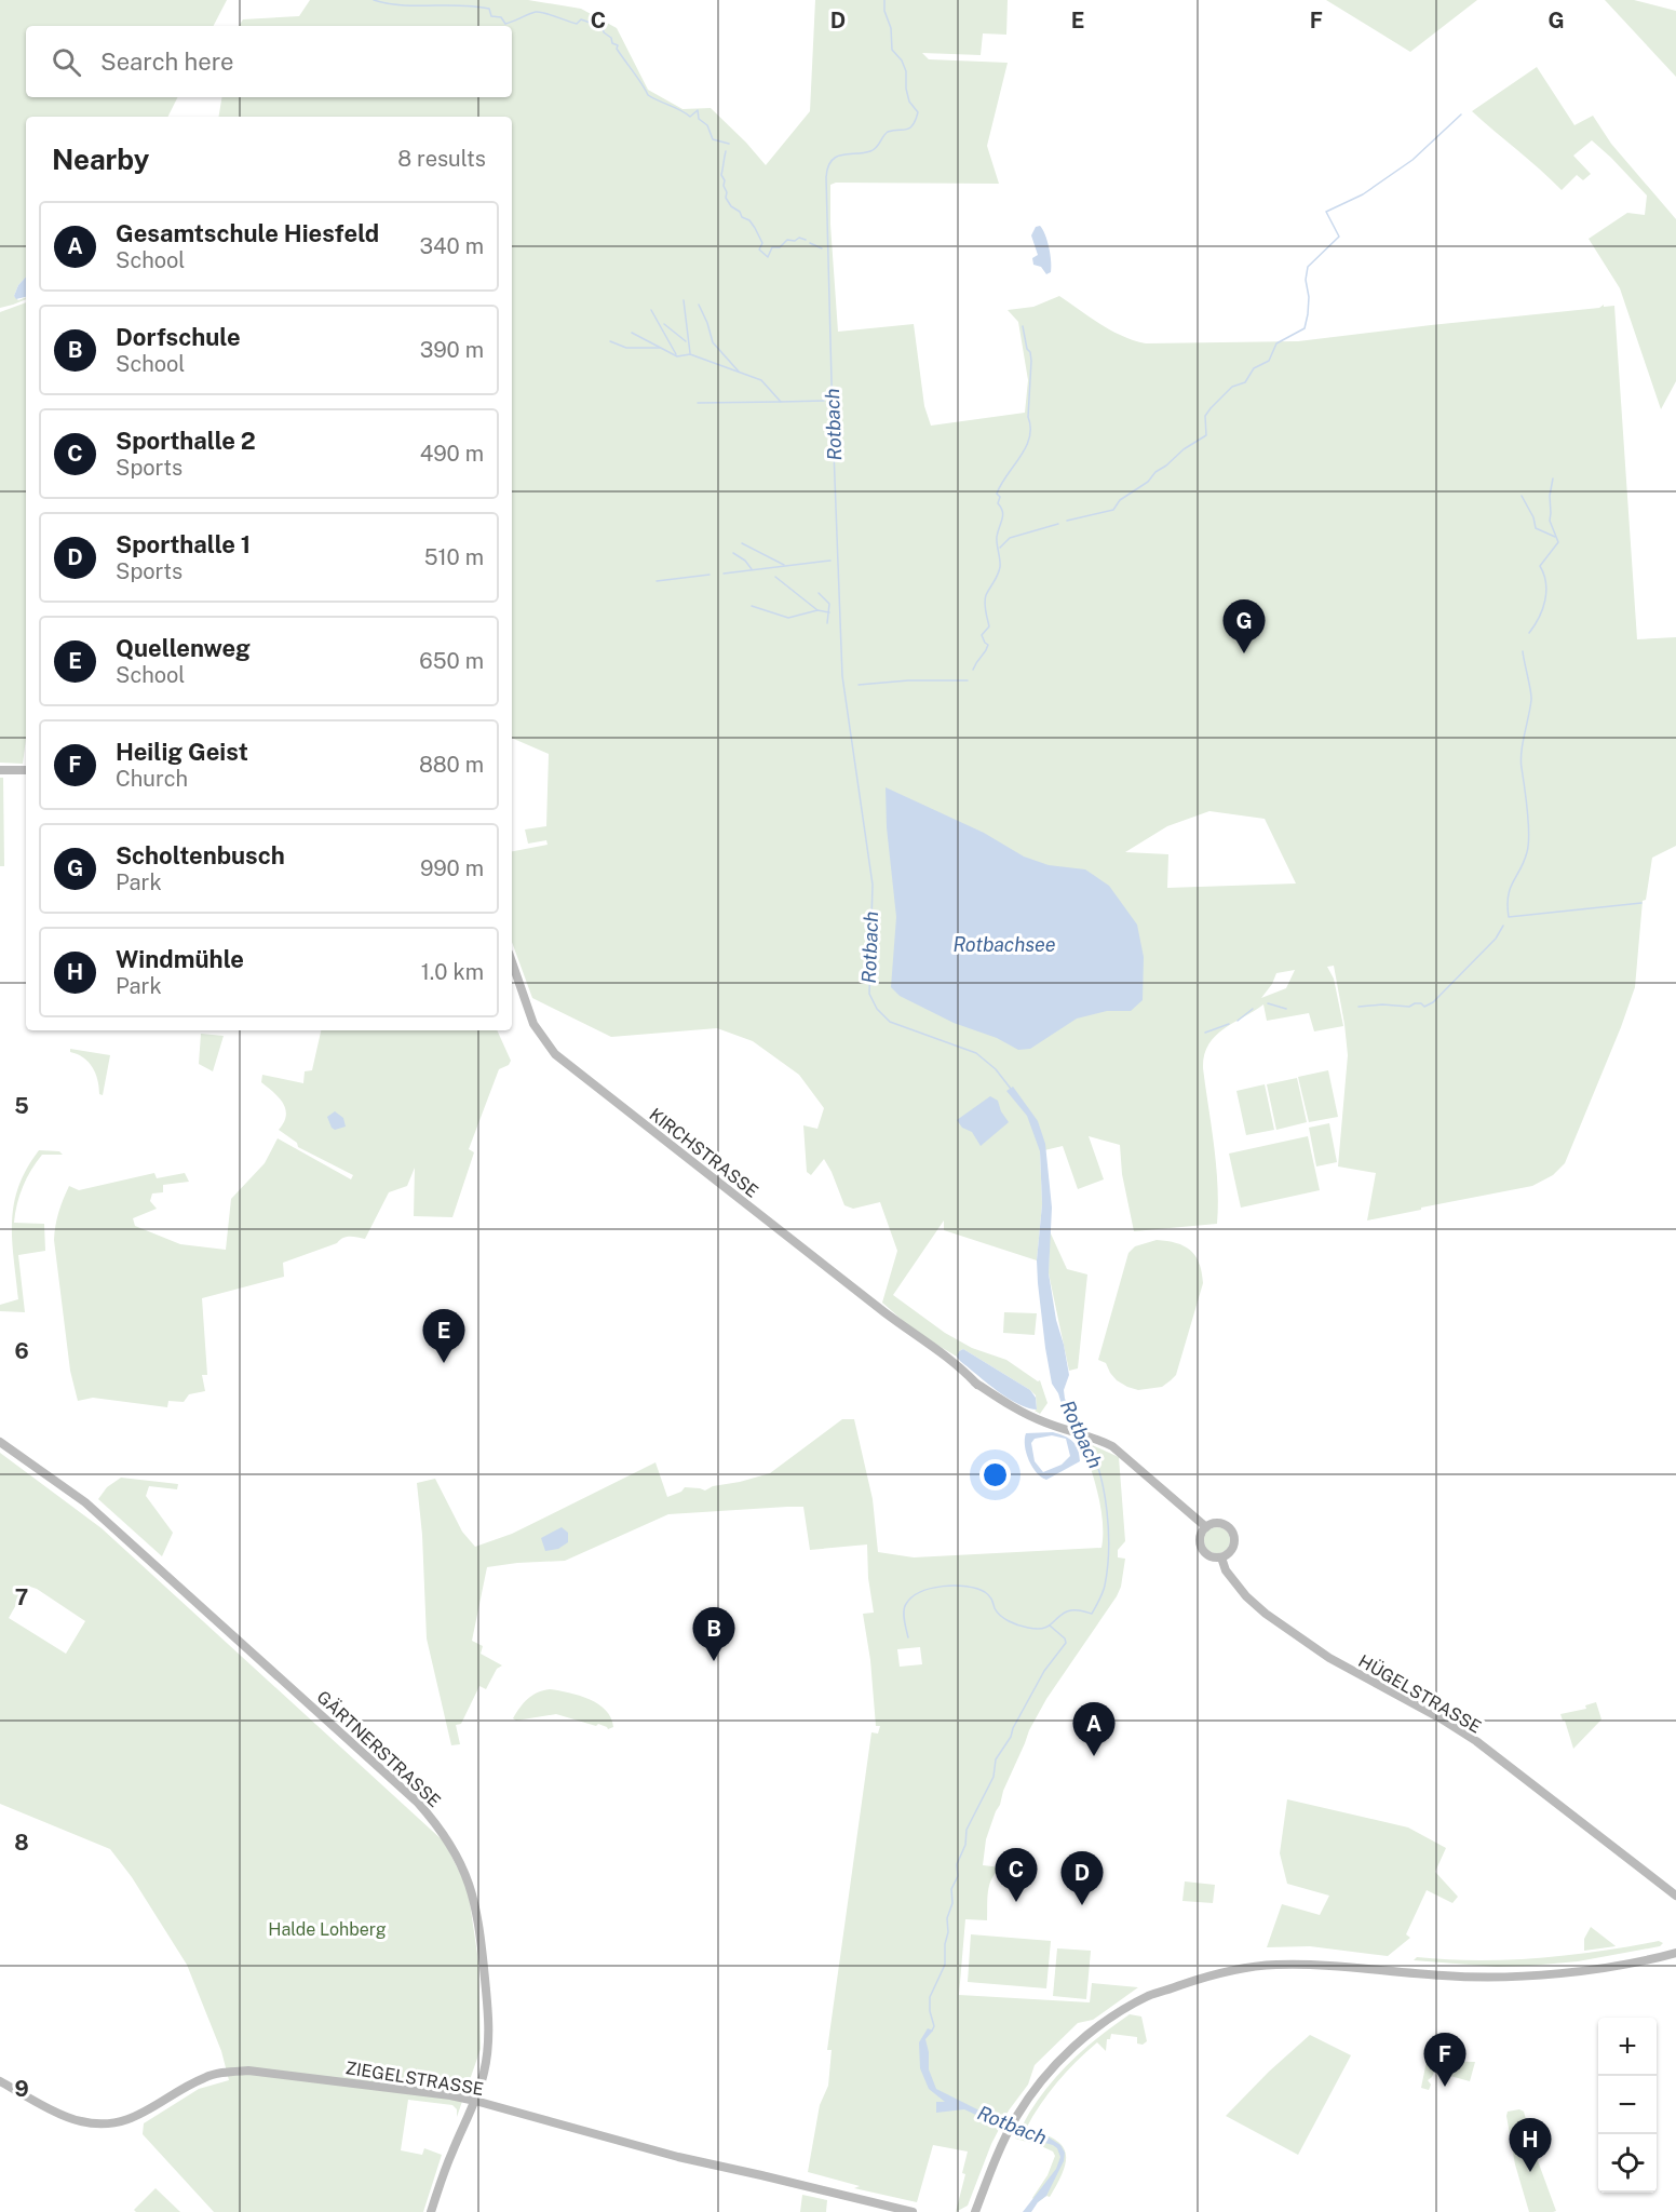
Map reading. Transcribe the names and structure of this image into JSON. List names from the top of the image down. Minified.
{"streets":{"main road":["KIRCHSTRASSE","HÜGELSTRASSE","GÄRTNERSTRASSE","ZIEGELSTRASSE"]},"crossings":[["KIRCHSTRASSE","HÜGELSTRASSE"],["GÄRTNERSTRASSE","ZIEGELSTRASSE"]],"water":["Rotbach","Rotbachsee"],"parks":["Halde Lohberg"],"page":{"search":"Search here","heading":["Nearby","8 results"],"list":[{"mark":"A","name":"Gesamtschule Hiesfeld","note":"School","value":"340 m"},{"mark":"B","name":"Dorfschule","note":"School","value":"390 m"},{"mark":"C","name":"Sporthalle 2","note":"Sports","value":"490 m"},{"mark":"D","name":"Sporthalle 1","note":"Sports","value":"510 m"},{"mark":"E","name":"Quellenweg","note":"School","value":"650 m"},{"mark":"F","name":"Heilig Geist","note":"Church","value":"880 m"},{"mark":"G","name":"Scholtenbusch","note":"Park","value":"990 m"},{"mark":"H","name":"Windmühle","note":"Park","value":"1.0 km"}],"pins":["G","E","B","A","C","D","F","H"],"map_buttons":["+","−"]},"grid":{"columns":["C","D","E","F","G"],"rows":["5","6","7","8","9"]}}
